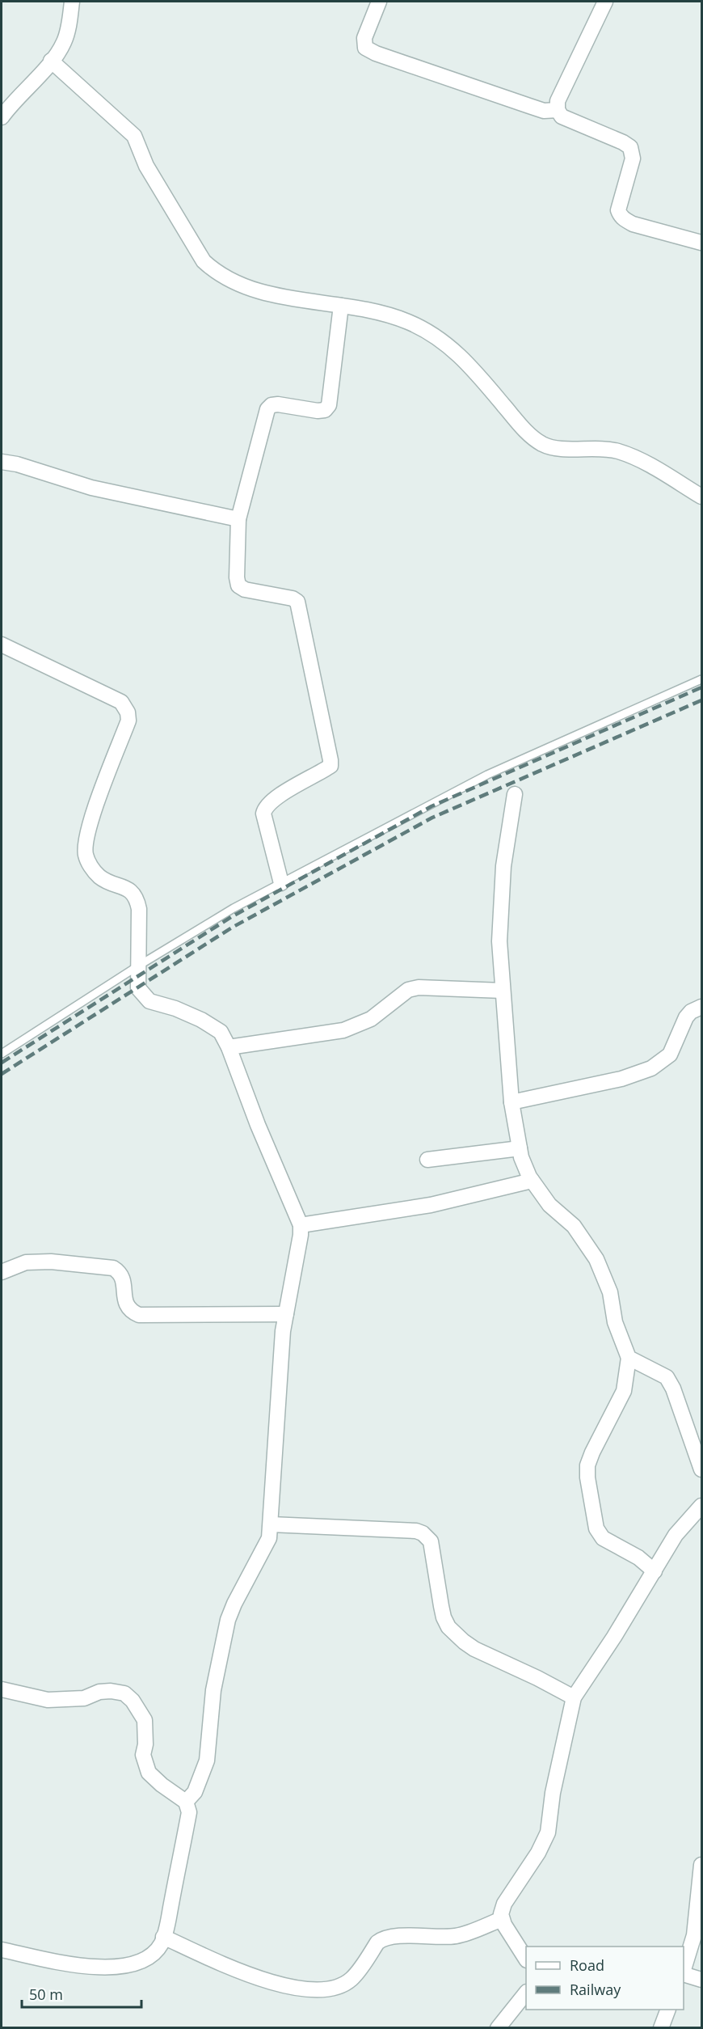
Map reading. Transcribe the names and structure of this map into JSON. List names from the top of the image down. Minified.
{"legend":["Road","Railway"],"scale_bar":"50 m"}
